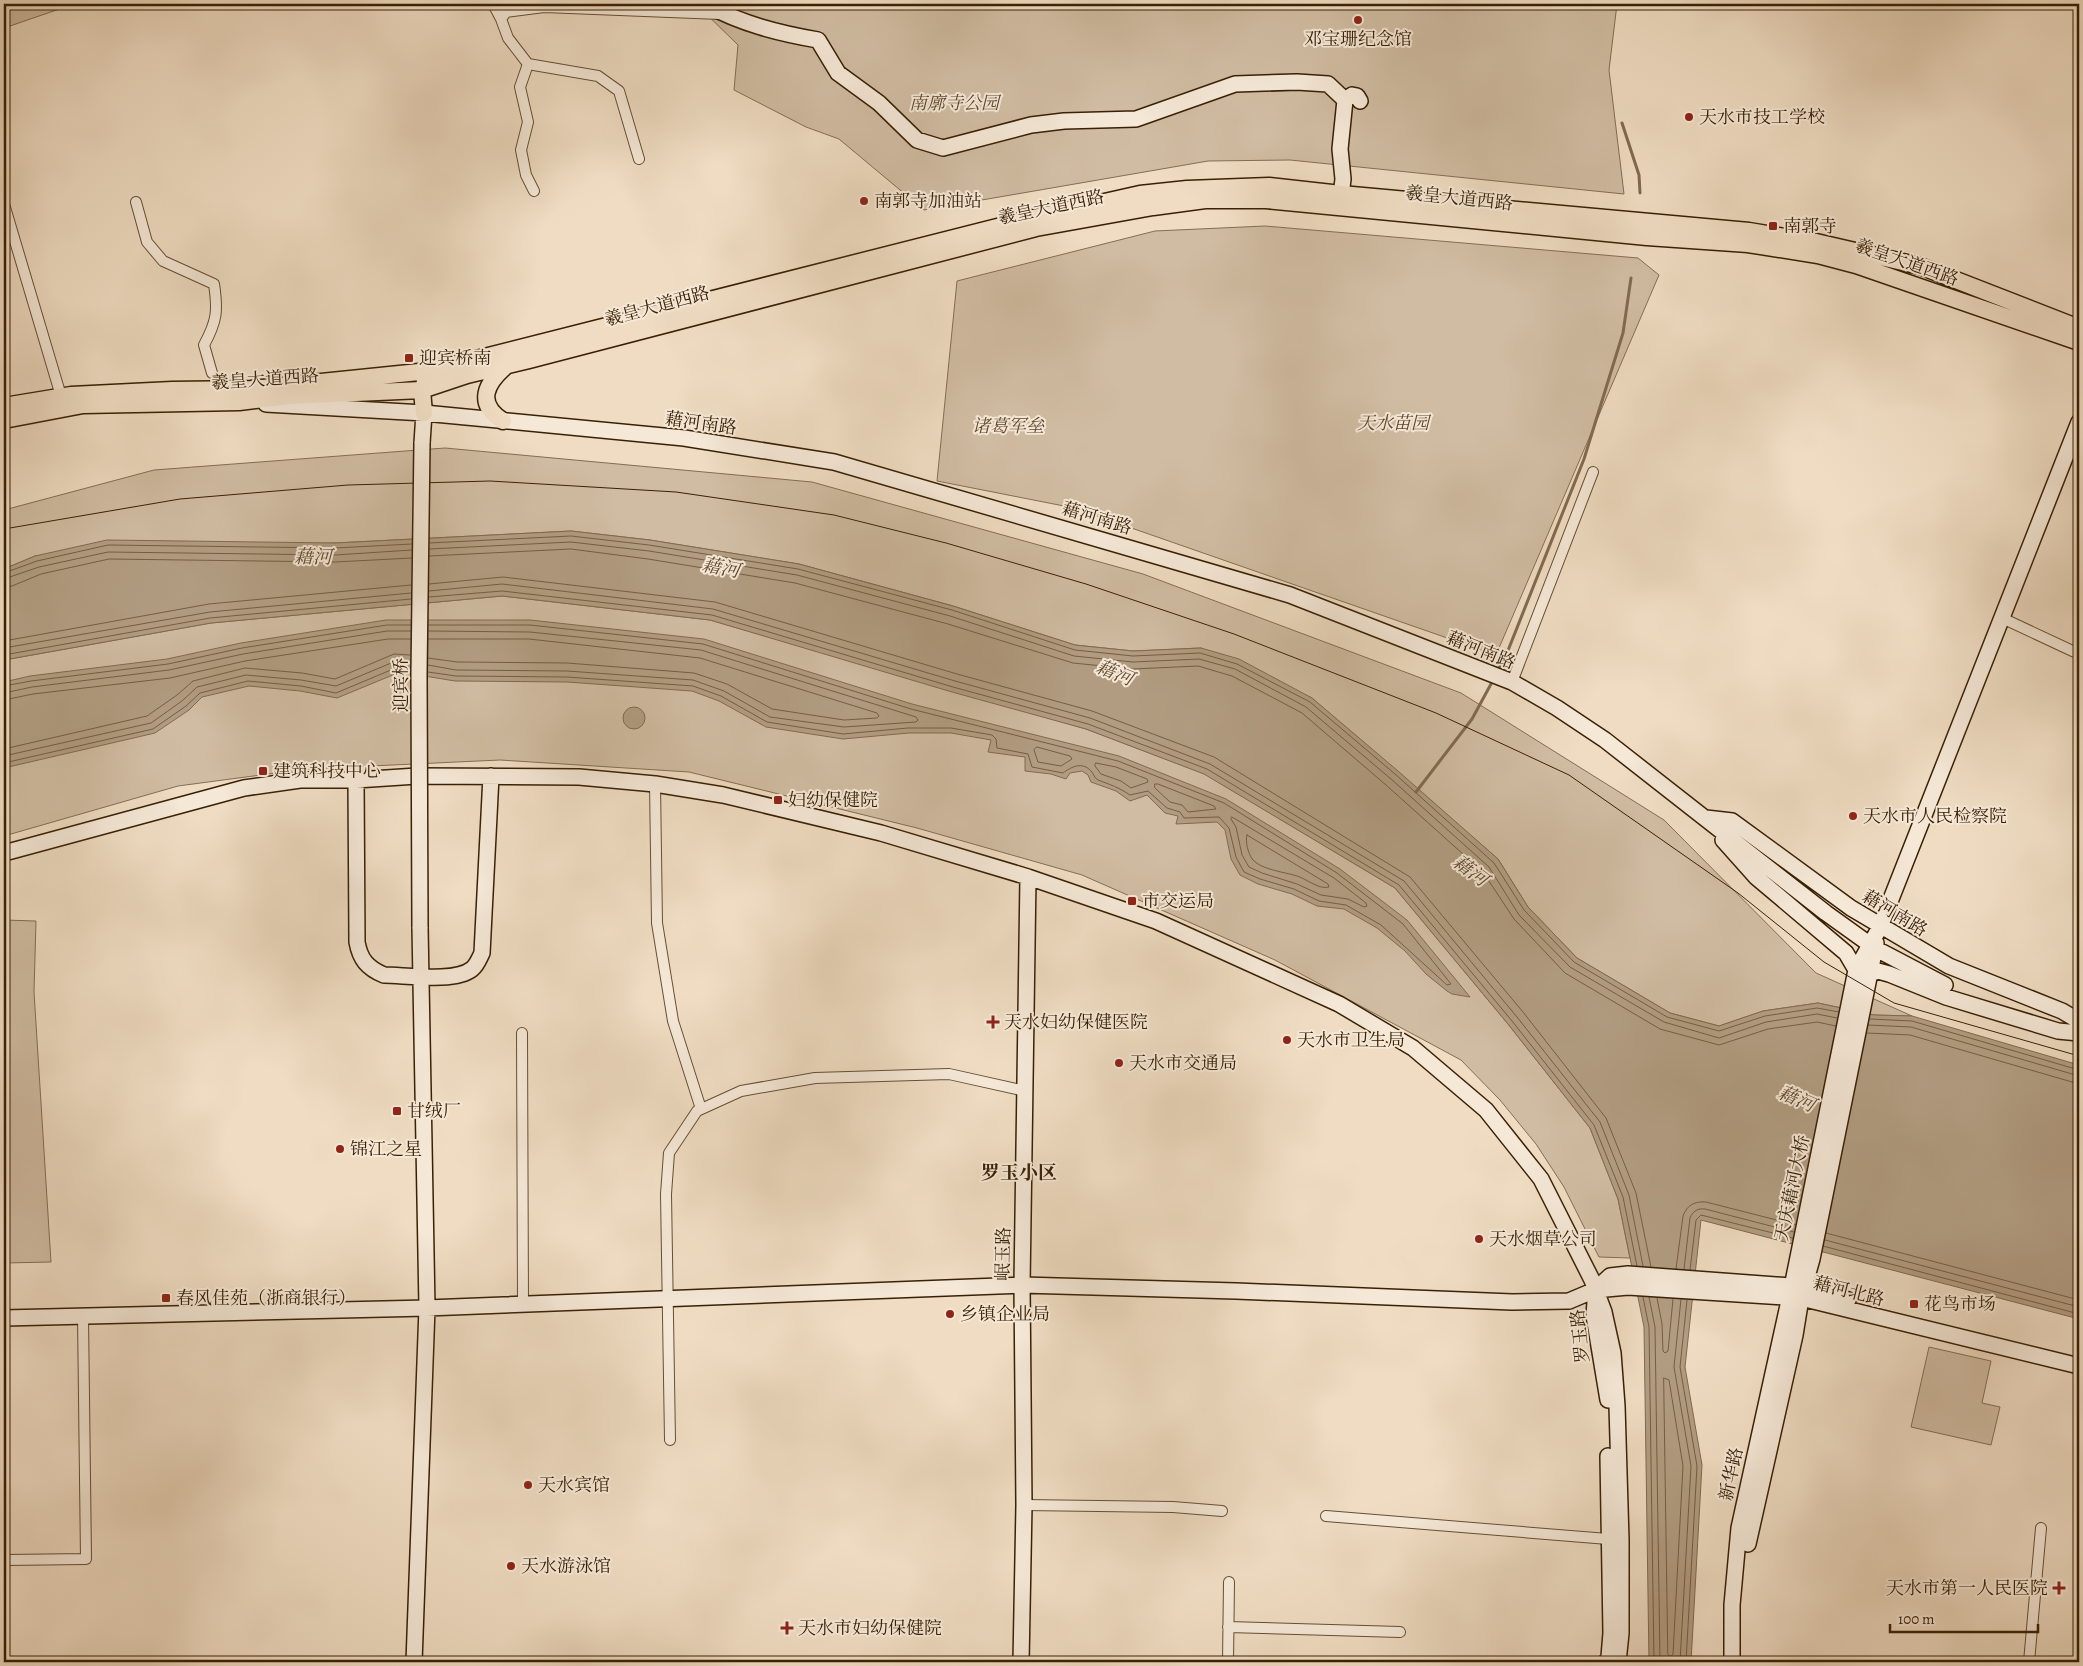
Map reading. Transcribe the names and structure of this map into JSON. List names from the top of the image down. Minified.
{"streets":{"main road":["羲皇大道西路","藉河南路","迎宾桥","天庆藉河大桥","岷玉路","藉河北路","罗玉路","新华路"]},"crossings":[["羲皇大道西路","藉河南路"],["藉河南路","迎宾桥"],["藉河南路","天庆藉河大桥"],["迎宾桥","藉河北路"],["天庆藉河大桥","藉河北路"],["天庆藉河大桥","新华路"],["岷玉路","藉河北路"],["藉河北路","罗玉路"],["藉河北路","新华路"]],"districts":["罗玉小区"],"water":["藉河"],"parks":["南廓寺公园","天水苗园","诸葛军垒"],"places":{"other":["邓宝珊纪念馆","天水市技工学校","南郭寺加油站","天水市人民检察院","天水市卫生局","天水市交通局","锦江之星","天水烟草公司","乡镇企业局","天水宾馆","天水游泳馆"],"transit":["南郭寺","迎宾桥南","建筑科技中心","妇幼保健院","市交运局","甘绒厂","春风佳苑（浙商银行）","花鸟市场"],"health":["天水妇幼保健医院","天水市第一人民医院","天水市妇幼保健院"]},"scale_bar":"100 m"}
